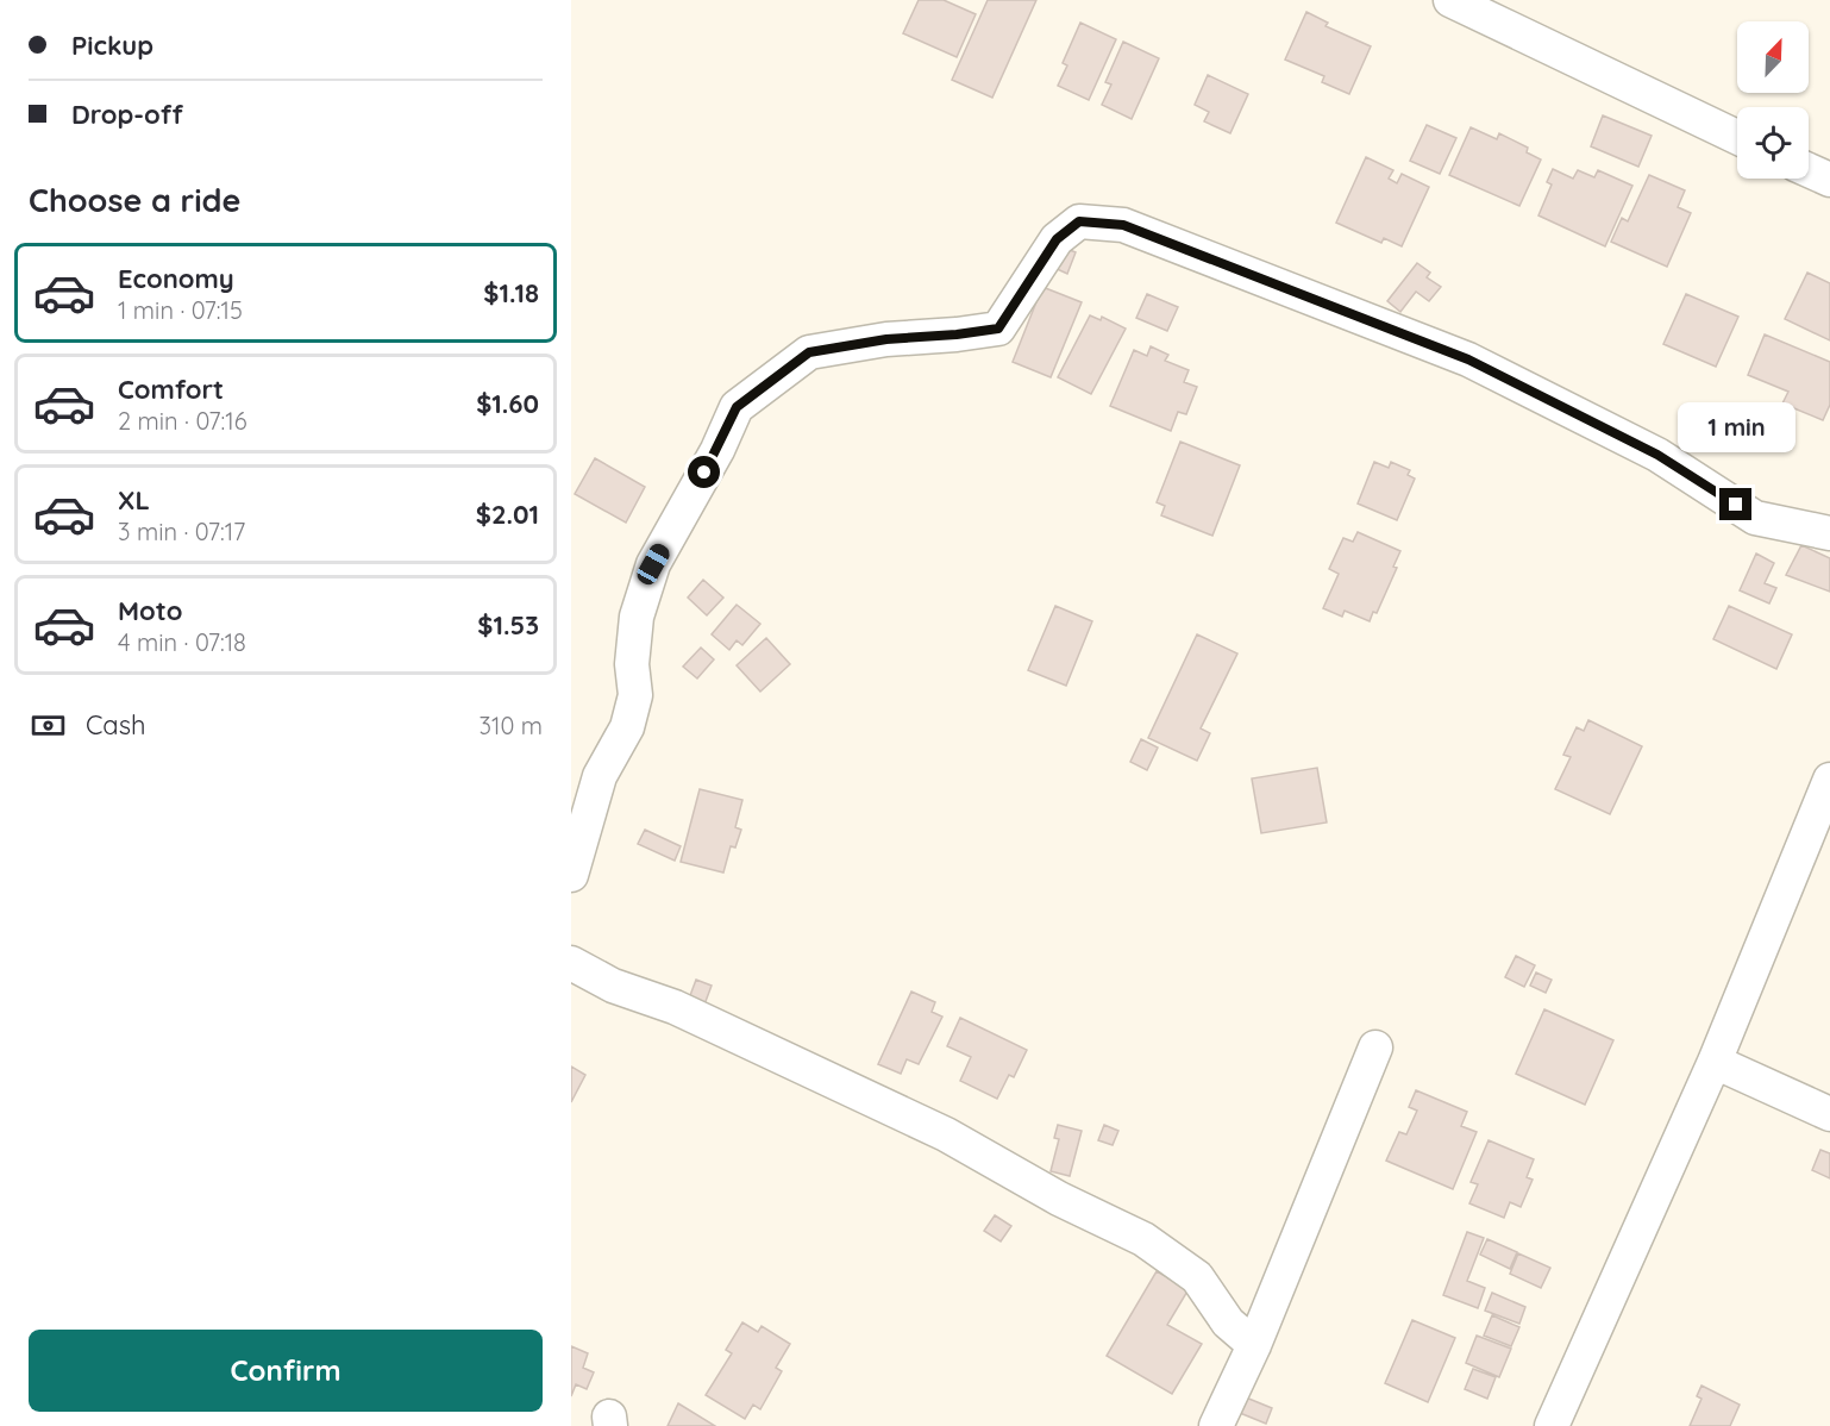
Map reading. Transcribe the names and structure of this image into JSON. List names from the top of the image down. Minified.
{"north":"top right","page":{"banner":["Pickup","Drop-off"],"heading":"Choose a ride","list":[{"name":"Economy","note":"1 min · 07:15","value":"$1.18"},{"name":"Comfort","note":"2 min · 07:16","value":"$1.60"},{"name":"XL","note":"3 min · 07:17","value":"$2.01"},{"name":"Moto","note":"4 min · 07:18","value":"$1.53"}],"bubble":"1 min","pay":["Cash","310 m"],"buttons":"Confirm"}}
